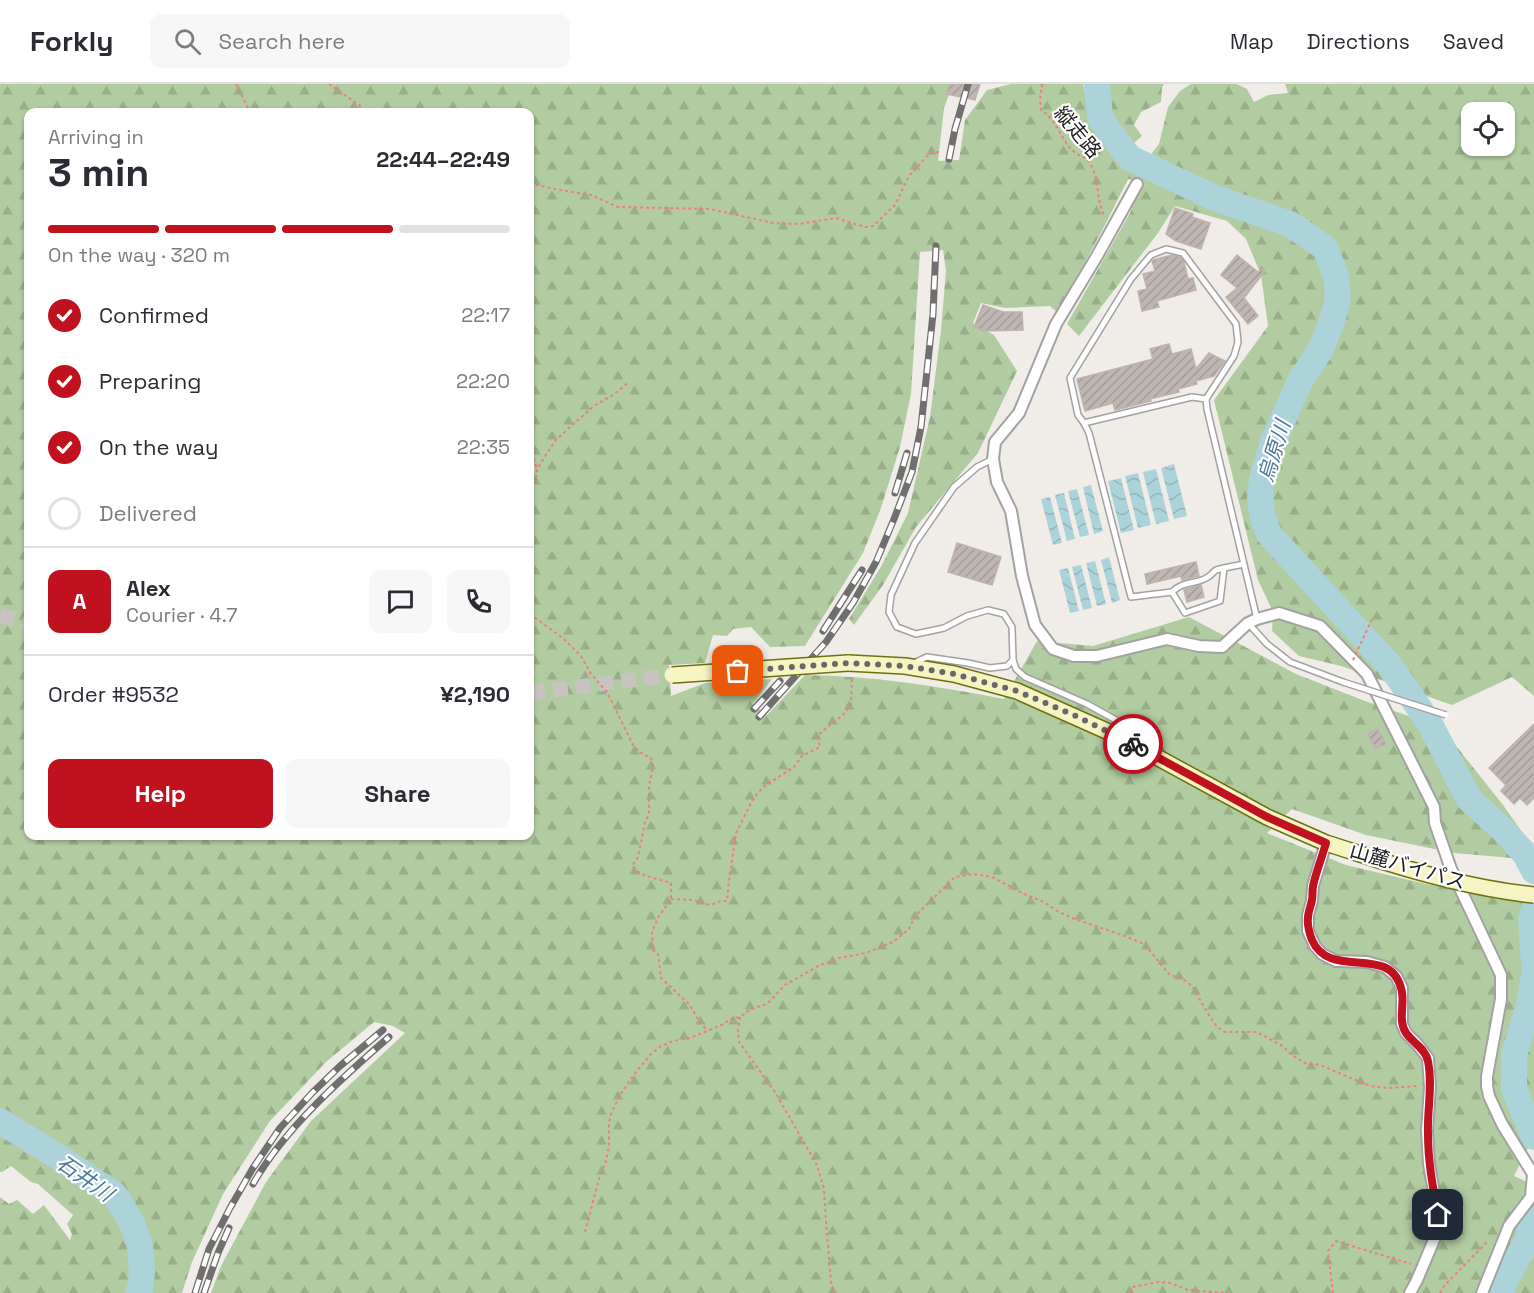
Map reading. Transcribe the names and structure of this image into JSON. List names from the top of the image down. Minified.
{"streets":{"street":["山麓バイパス"],"path":["縦走路"]},"water":["烏原川","石井川"],"page":{"header":"Forkly","search":"Search here","nav":["Map","Directions","Saved"],"heading":["3 min","Arriving in","22:44–22:49"],"panel":["Alex","Courier · 4.7","Order #9532","¥2,190"],"bar":"On the way · 320 m","list":[["Confirmed","22:17"],["Preparing","22:20"],["On the way","22:35"],"Delivered"],"round":"A","buttons":["Help","Share"]}}
